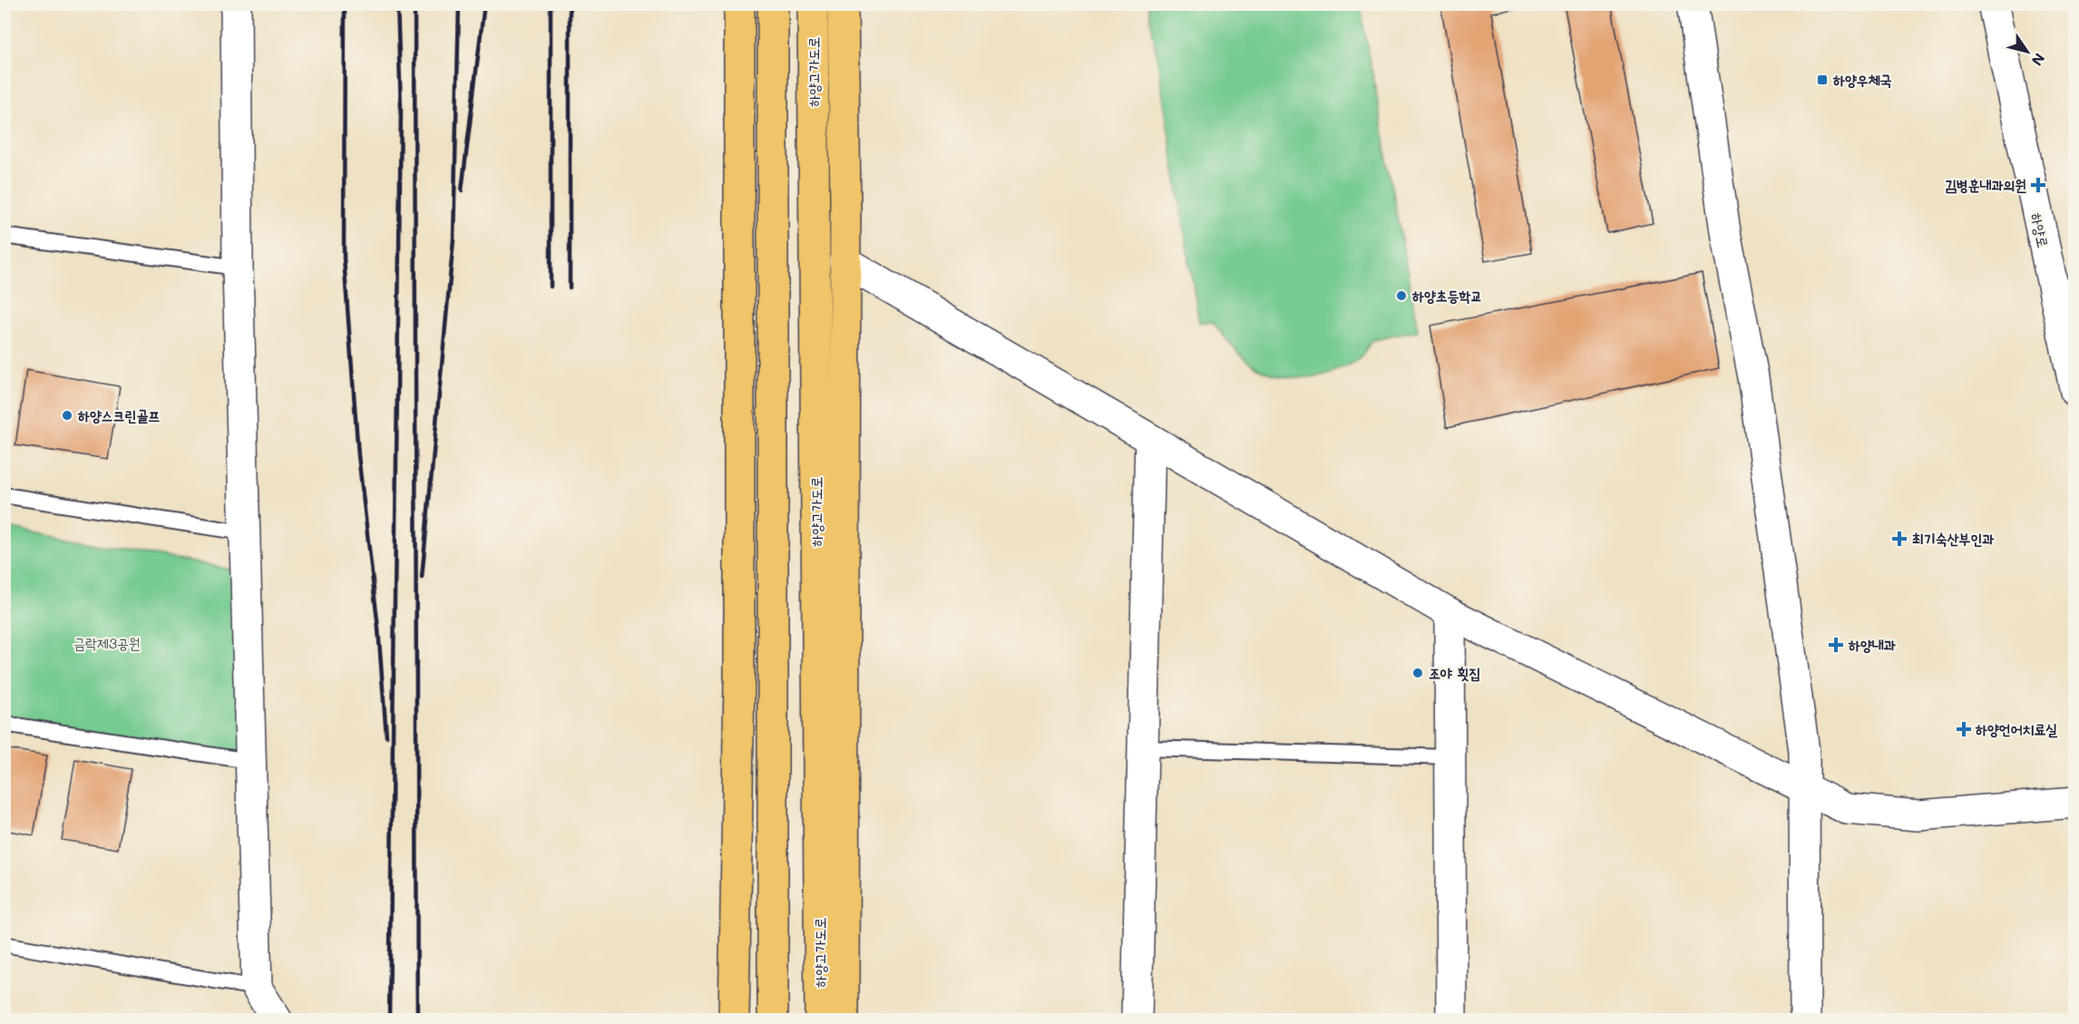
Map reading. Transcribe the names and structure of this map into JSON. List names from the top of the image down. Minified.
{"streets":{"main road":["하양고가도로"],"street":["하양로"]},"parks":["금락제3공원"],"places":{"transit":["하양우체국"],"health":["김병훈내과의원","최기숙산부인과","하양내과","하양언어치료실"],"other":["하양초등학교","하양스크린골프","조야 횟집"]},"north":"bottom right"}
